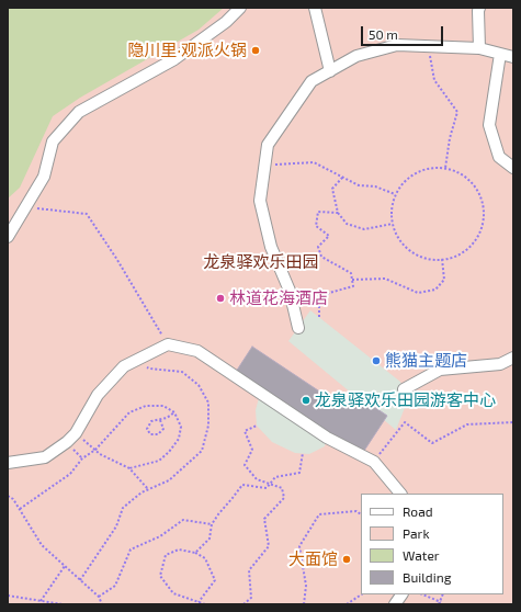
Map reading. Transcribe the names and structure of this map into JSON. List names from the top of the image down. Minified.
{"parks":["龙泉驿欢乐田园"],"places":["隐川里·观派火锅","林道花海酒店","熊猫主题店","龙泉驿欢乐田园游客中心","大面馆"],"legend":["Road","Park","Water","Building"],"scale_bar":"50 m"}
